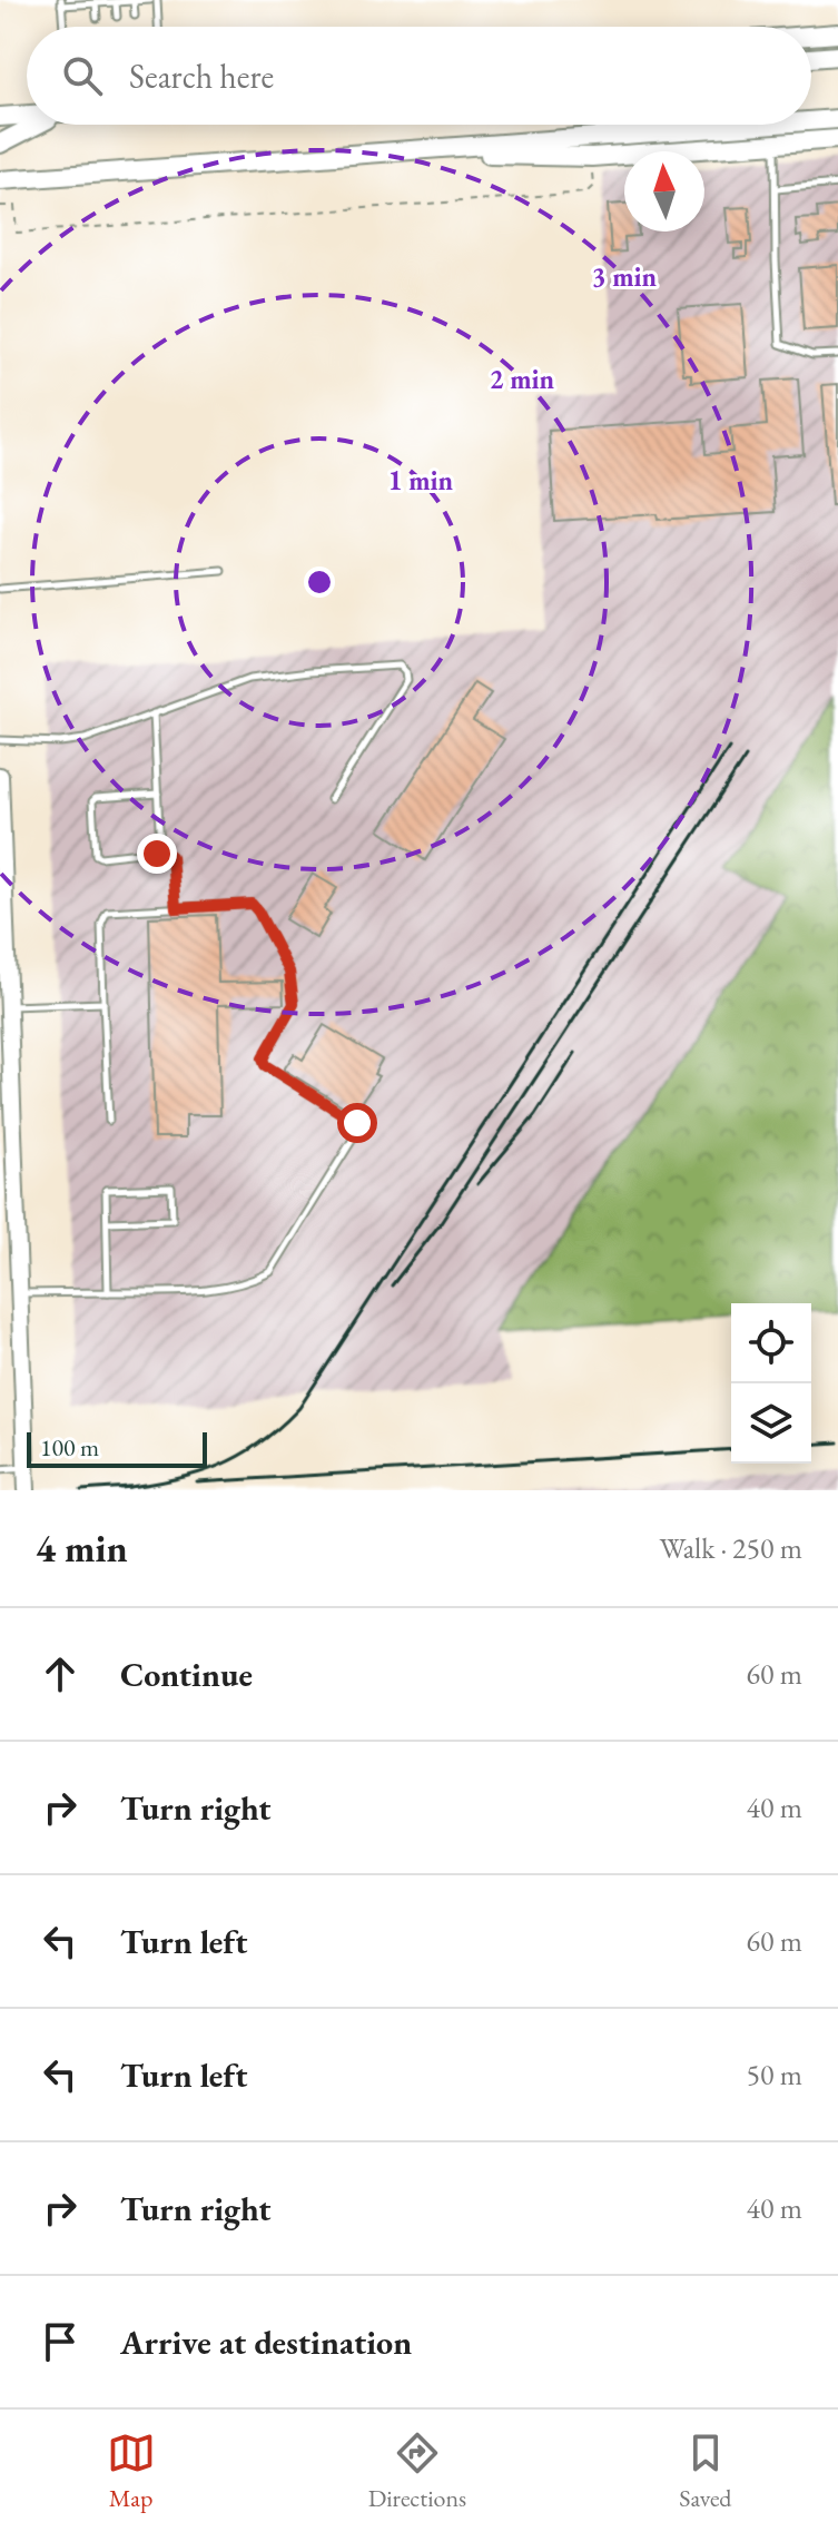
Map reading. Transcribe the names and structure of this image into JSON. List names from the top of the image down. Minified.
{"scale_bar":"100 m","north":"top","page":{"search":"Search here","scale":"100 m","heading":["4 min","Walk · 250 m"],"list":[["Continue","60 m"],["Turn right","40 m"],["Turn left","60 m"],["Turn left","50 m"],["Turn right","40 m"],"Arrive at destination"],"nav":["Map","Directions","Saved"]},"rings":["3 min","2 min","1 min"]}
